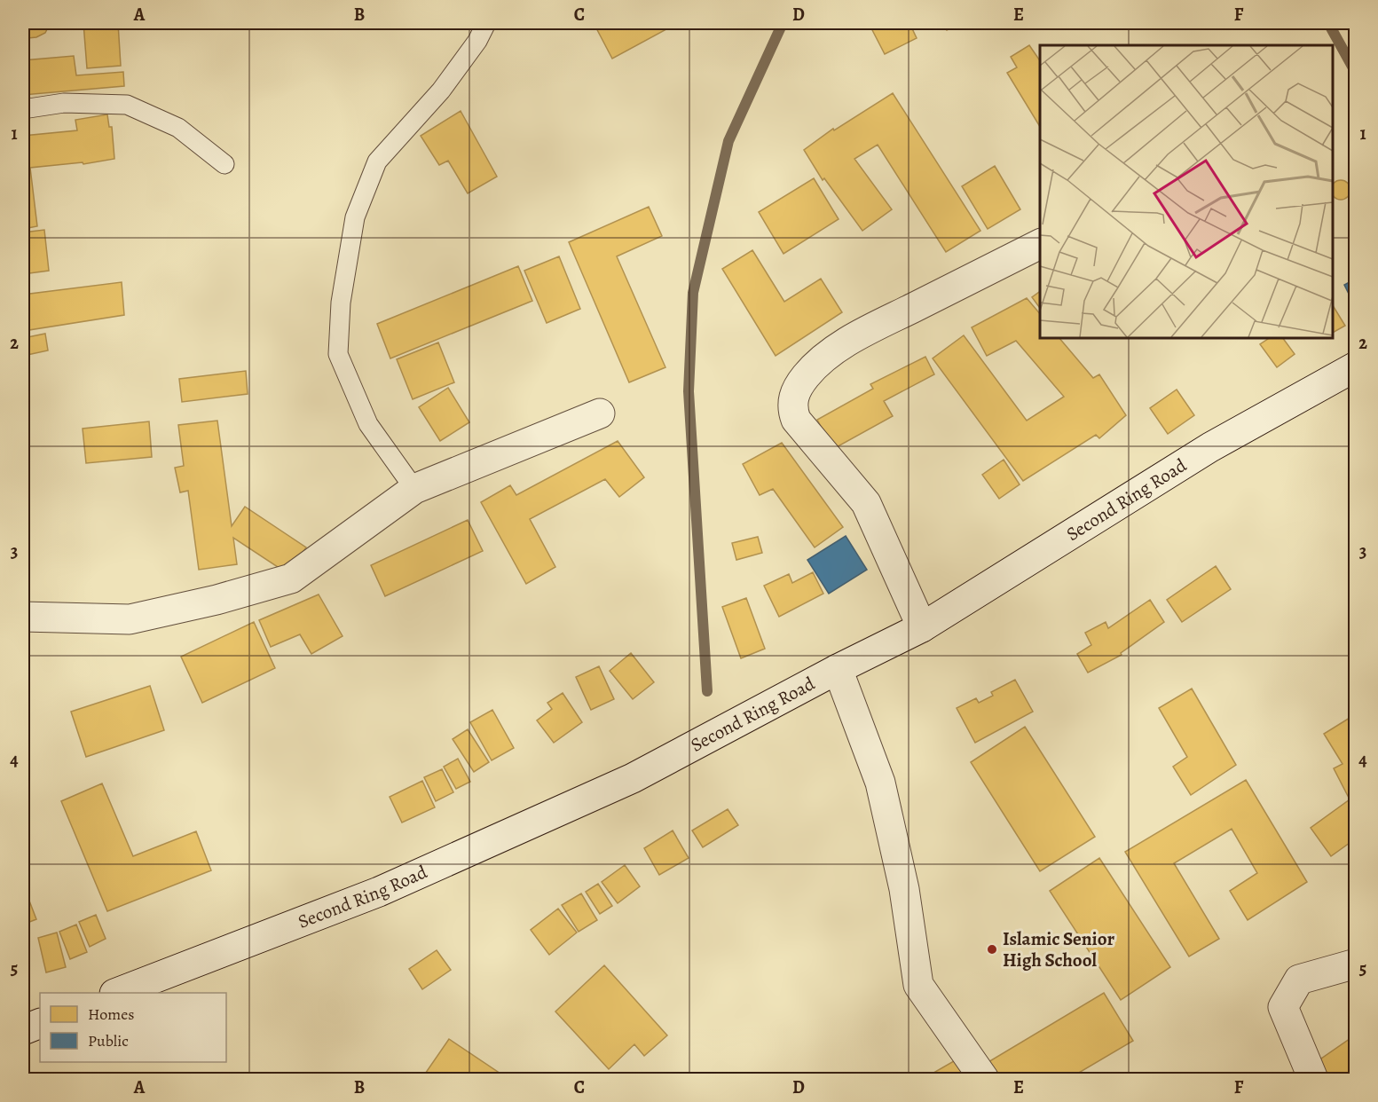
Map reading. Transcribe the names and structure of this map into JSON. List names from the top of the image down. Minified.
{"streets":{"street":["Second Ring Road"]},"places":["Islamic Senior High School"],"legend":["Homes","Public"],"grid":{"columns":["A","B","C","D","E","F"],"rows":["1","2","3","4","5"]}}
